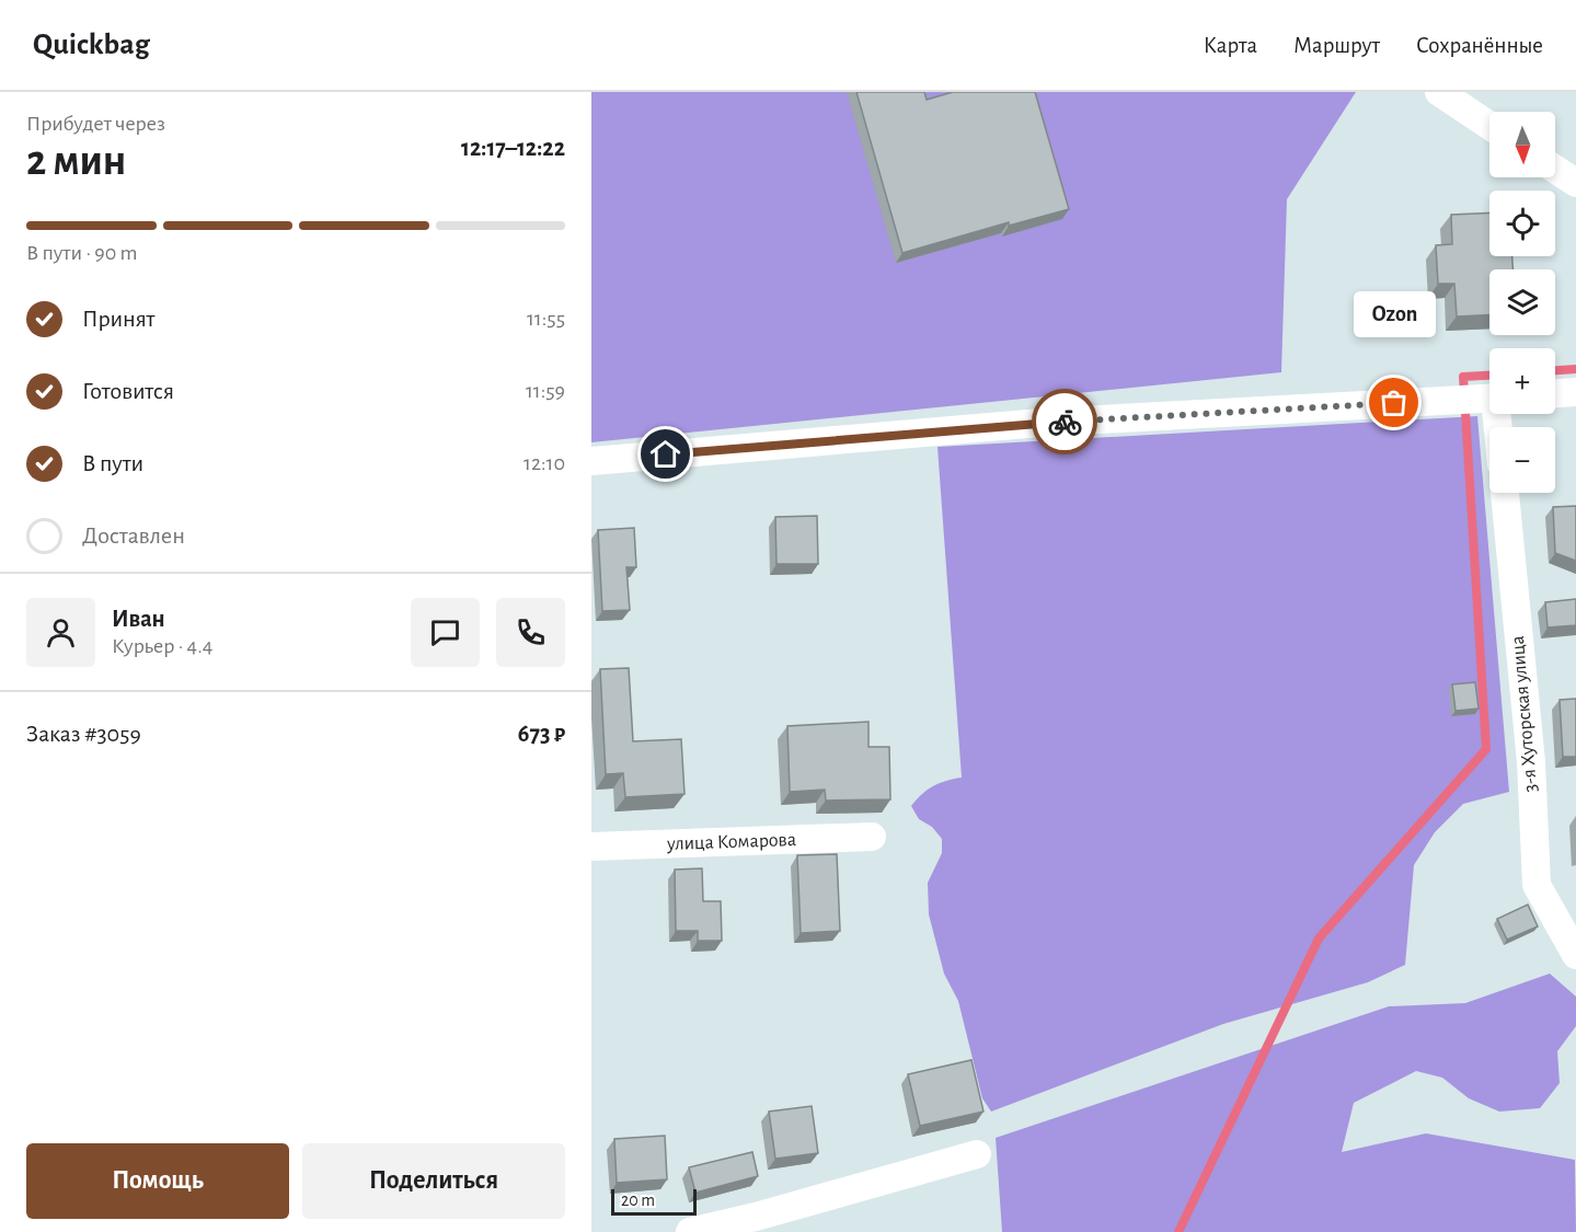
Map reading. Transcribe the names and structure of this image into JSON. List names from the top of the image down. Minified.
{"streets":{"street":["3-я Хуторская улица","улица Комарова"]},"places":["Ozon"],"scale_bar":"20 m","north":"bottom","page":{"header":"Quickbag","nav":["Карта","Маршрут","Сохранённые"],"heading":["2 мин","Прибудет через","12:17–12:22"],"panel":["Иван","Курьер · 4.4","Заказ #3059","673 ₽"],"map_buttons":["+","−"],"bar":"В пути · 90 m","list":[["Принят","11:55"],["Готовится","11:59"],["В пути","12:10"],"Доставлен"],"bubble":"Ozon","buttons":["Помощь","Поделиться"],"scale":"20 m"}}
